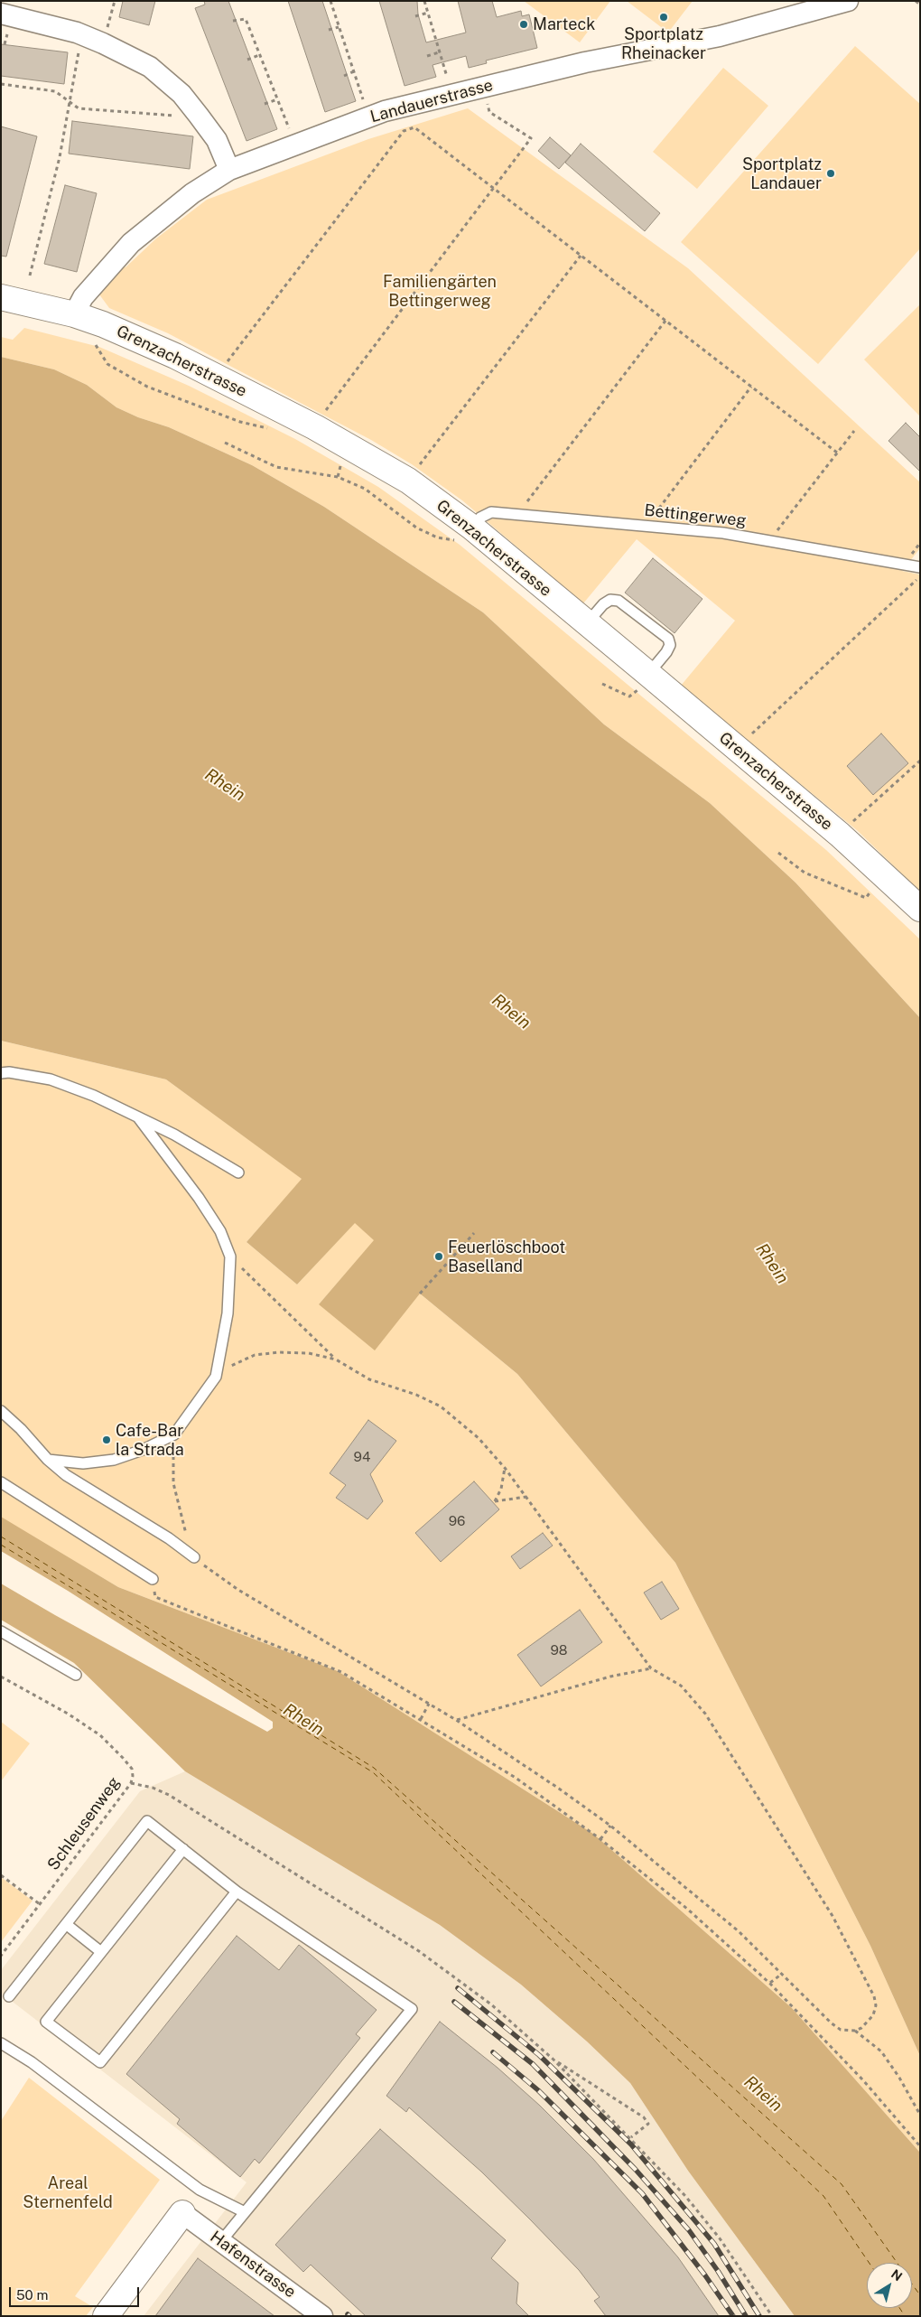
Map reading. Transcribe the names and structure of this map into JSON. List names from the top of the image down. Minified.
{"streets":{"main road":["Grenzacherstrasse"],"street":["Landauerstrasse","Hafenstrasse"],"lane":["Bettingerweg"],"path":["Schleusenweg"]},"crossings":[["Landauerstrasse","Grenzacherstrasse"],["Grenzacherstrasse","Bettingerweg"]],"water":["Rhein"],"parks":["Familiengärten Bettingerweg","Areal Sternenfeld"],"places":["Sportplatz Rheinacker","Marteck","Sportplatz Landauer","Feuerlöschboot Baselland","Cafe-Bar la Strada"],"house_numbers":["94","96","98"],"scale_bar":"50 m","north":"top right"}
